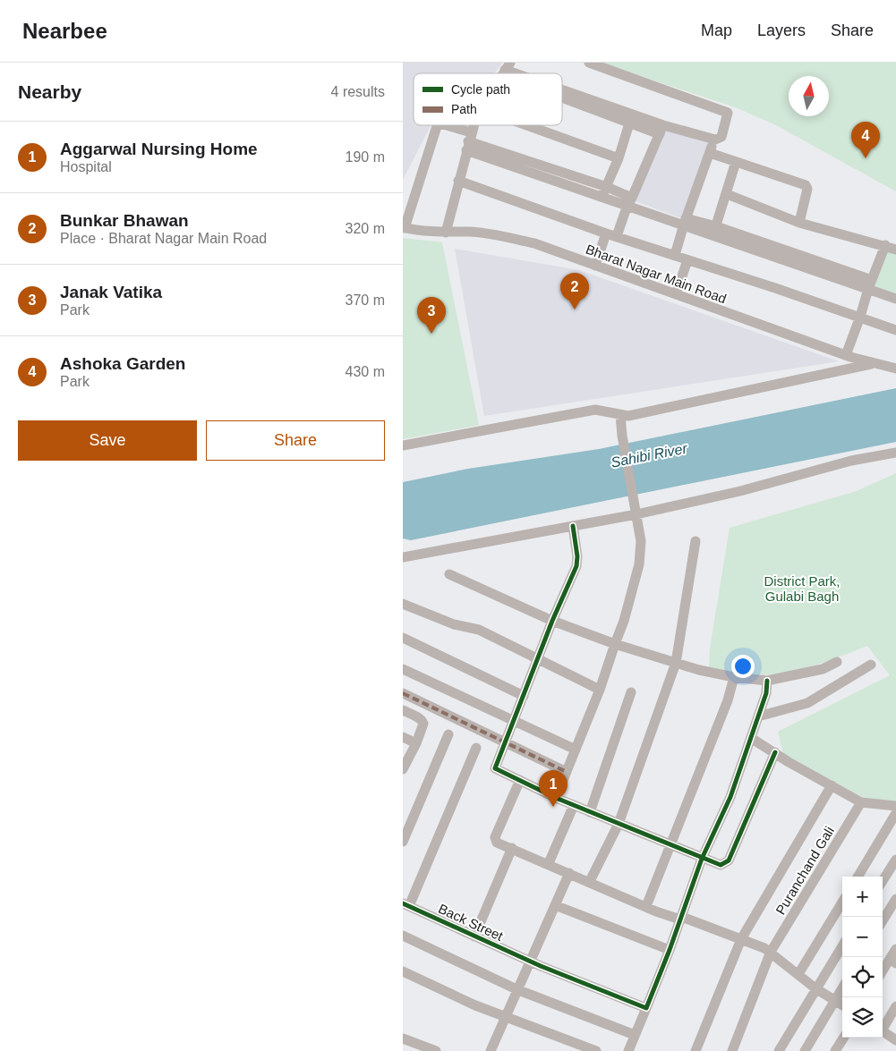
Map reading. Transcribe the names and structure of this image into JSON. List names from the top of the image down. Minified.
{"streets":{"street":["Bharat Nagar Main Road","Puranchand Gali","Back Street"]},"water":["Sahibi River"],"parks":["District Park, Gulabi Bagh"],"legend":["Cycle path","Path"],"north":"top","page":{"header":"Nearbee","nav":["Map","Layers","Share"],"heading":["Nearby","4 results"],"list":[{"mark":"1","name":"Aggarwal Nursing Home","note":"Hospital","value":"190 m"},{"mark":"2","name":"Bunkar Bhawan","note":"Place · Bharat Nagar Main Road","value":"320 m"},{"mark":"3","name":"Janak Vatika","note":"Park","value":"370 m"},{"mark":"4","name":"Ashoka Garden","note":"Park","value":"430 m"}],"pins":["4","2","3","1"],"buttons":["Save","Share"],"map_buttons":["+","−"]}}
